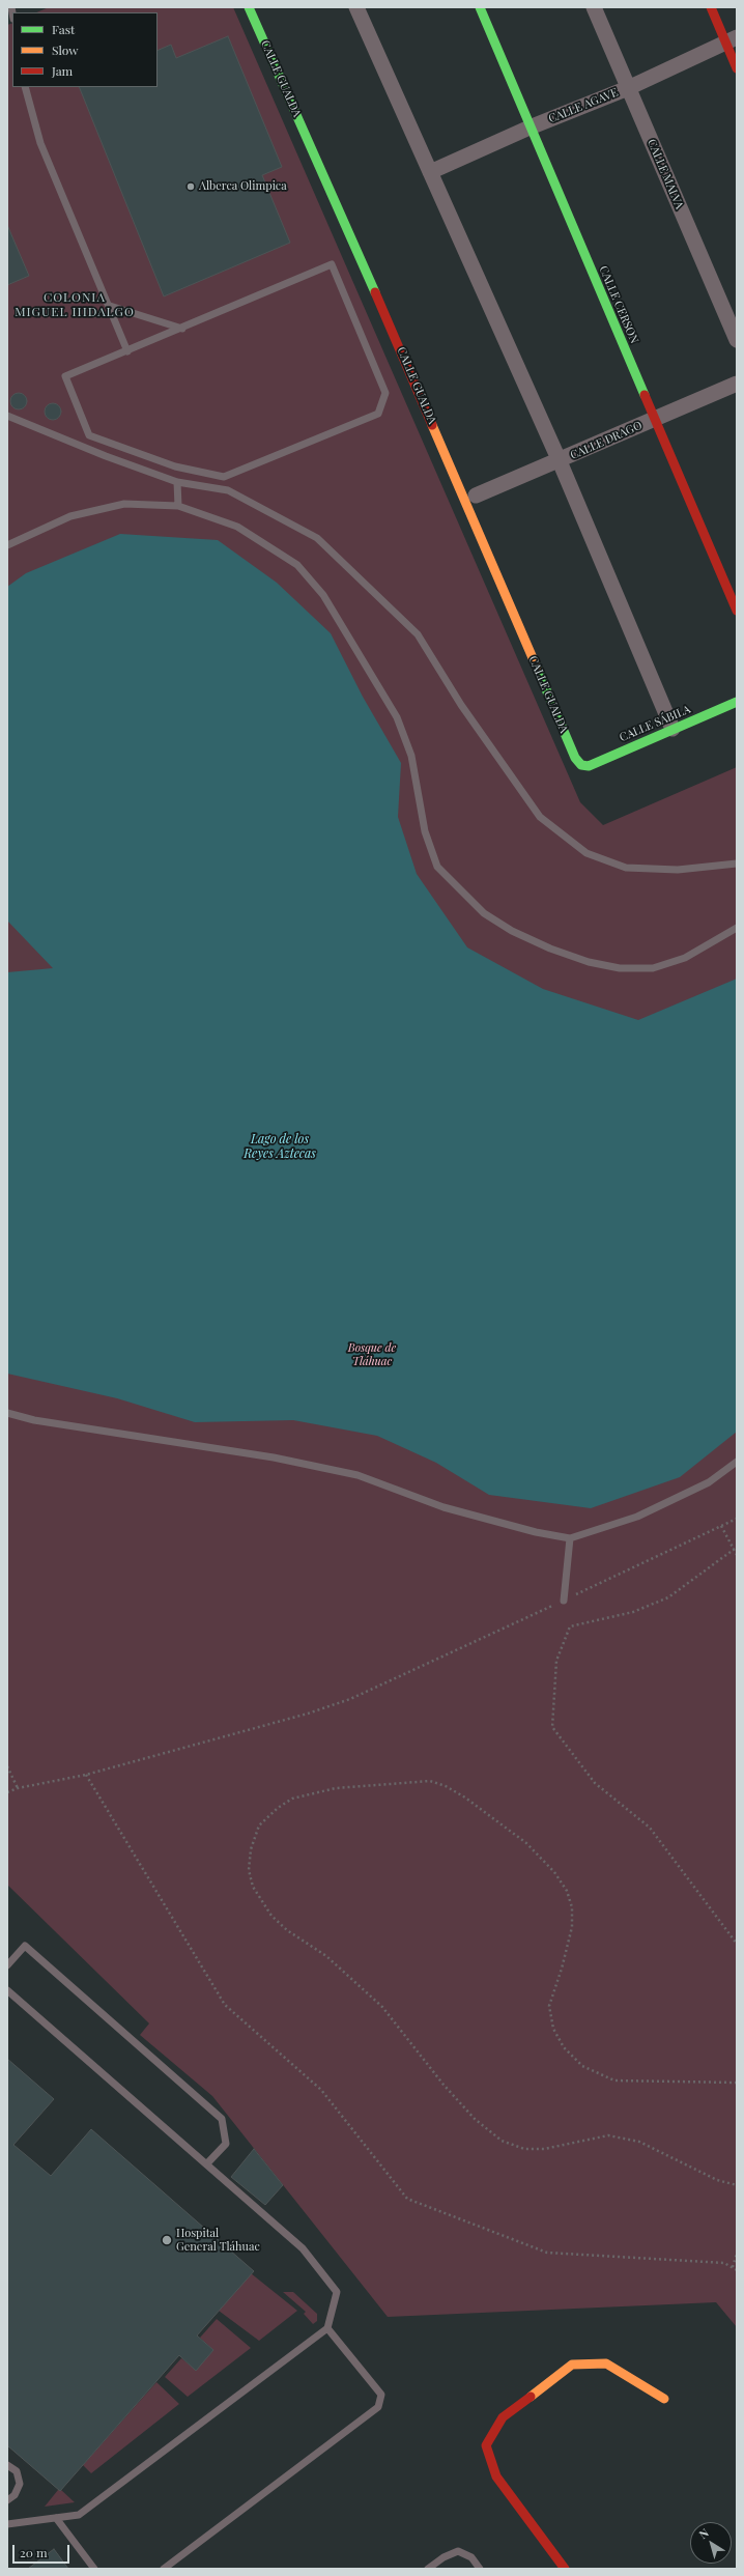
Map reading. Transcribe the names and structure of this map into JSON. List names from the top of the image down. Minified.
{"streets":{"street":["CALLE GUALDA","CALLE AGAVE","CALLE MALVA","CALLE CERSON","CALLE DRAGO","CALLE SÁBILA"]},"crossings":[["CALLE GUALDA","CALLE SÁBILA"],["CALLE AGAVE","CALLE MALVA"],["CALLE AGAVE","CALLE CERSON"],["CALLE CERSON","CALLE DRAGO"]],"districts":["COLONIA MIGUEL HIDALGO"],"water":["Lago de los Reyes Aztecas"],"parks":["Bosque de Tláhuac"],"places":["Alberca Olimpica","Hospital General Tláhuac"],"legend":["Fast","Slow","Jam"],"scale_bar":"20 m","north":"top left"}
